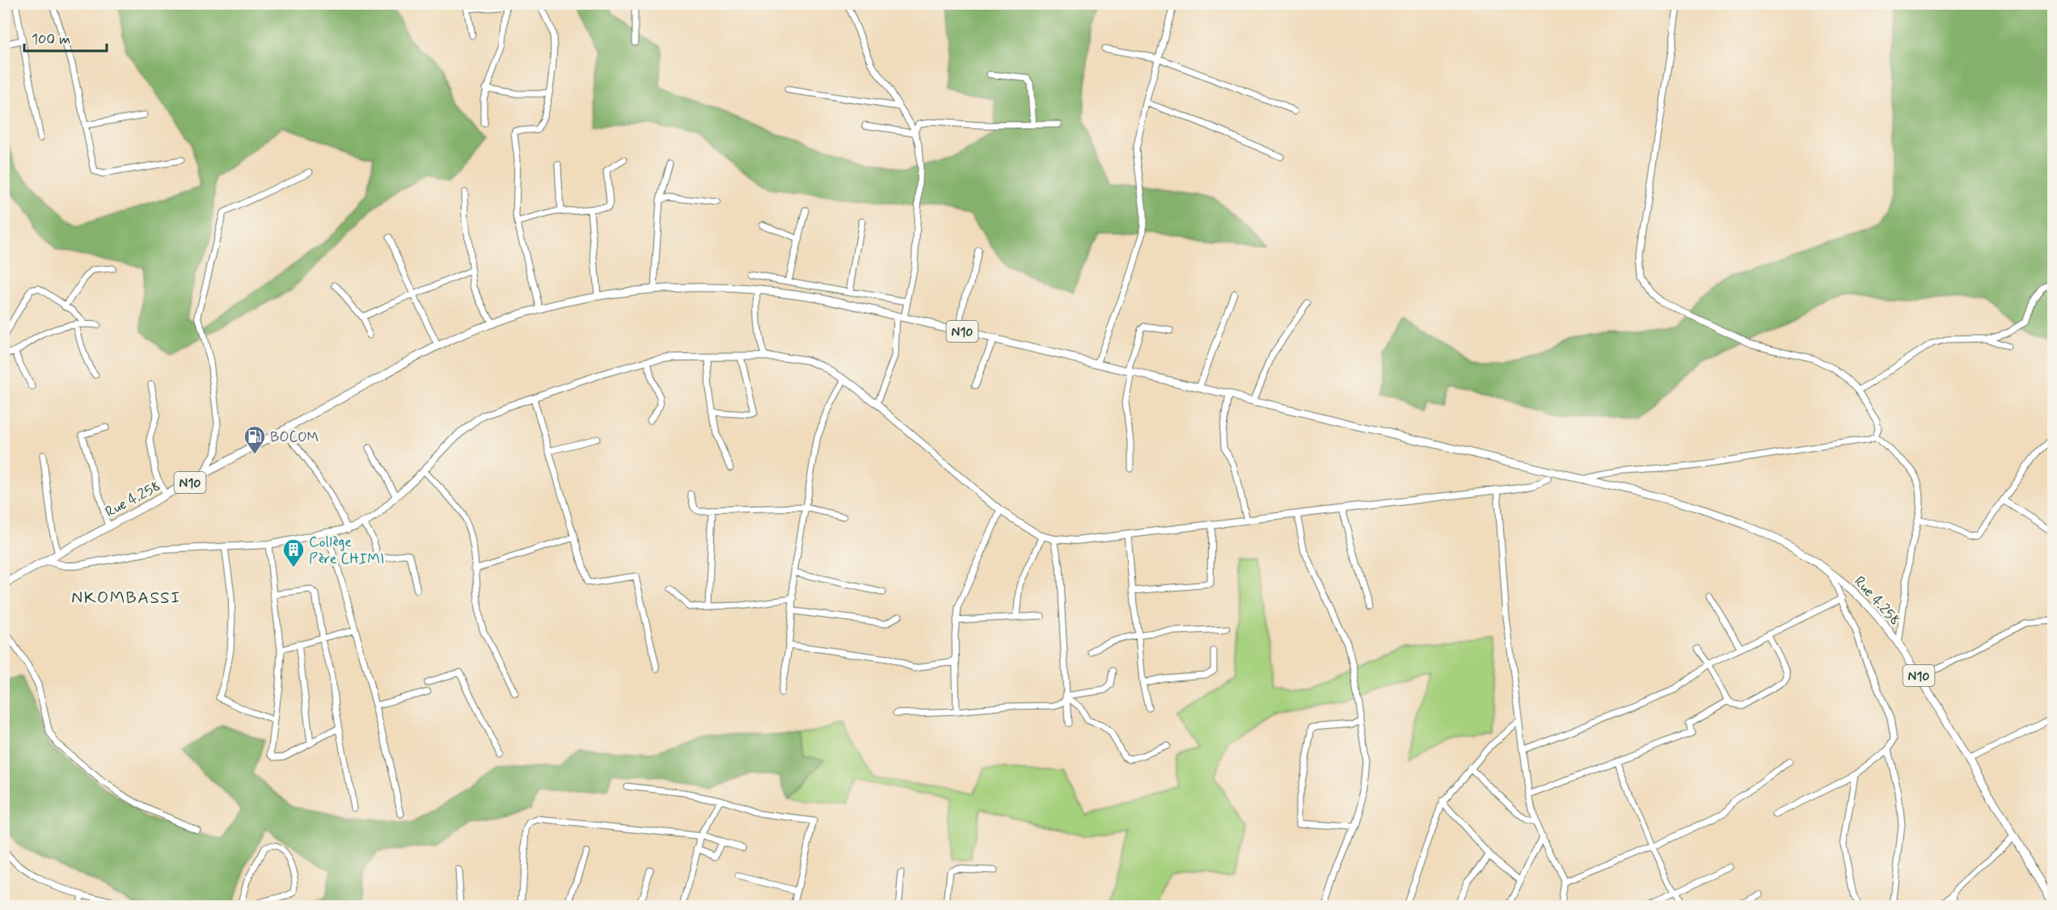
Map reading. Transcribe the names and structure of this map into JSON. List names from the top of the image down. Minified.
{"streets":{"highway":["N10","Rue 4.258"]},"crossings":[["N10","Rue 4.258"]],"districts":["NKOMBASSI"],"places":{"fuel station":["BOCOM"],"building":["Collège Père CHIMI"]},"scale_bar":"100 m"}
